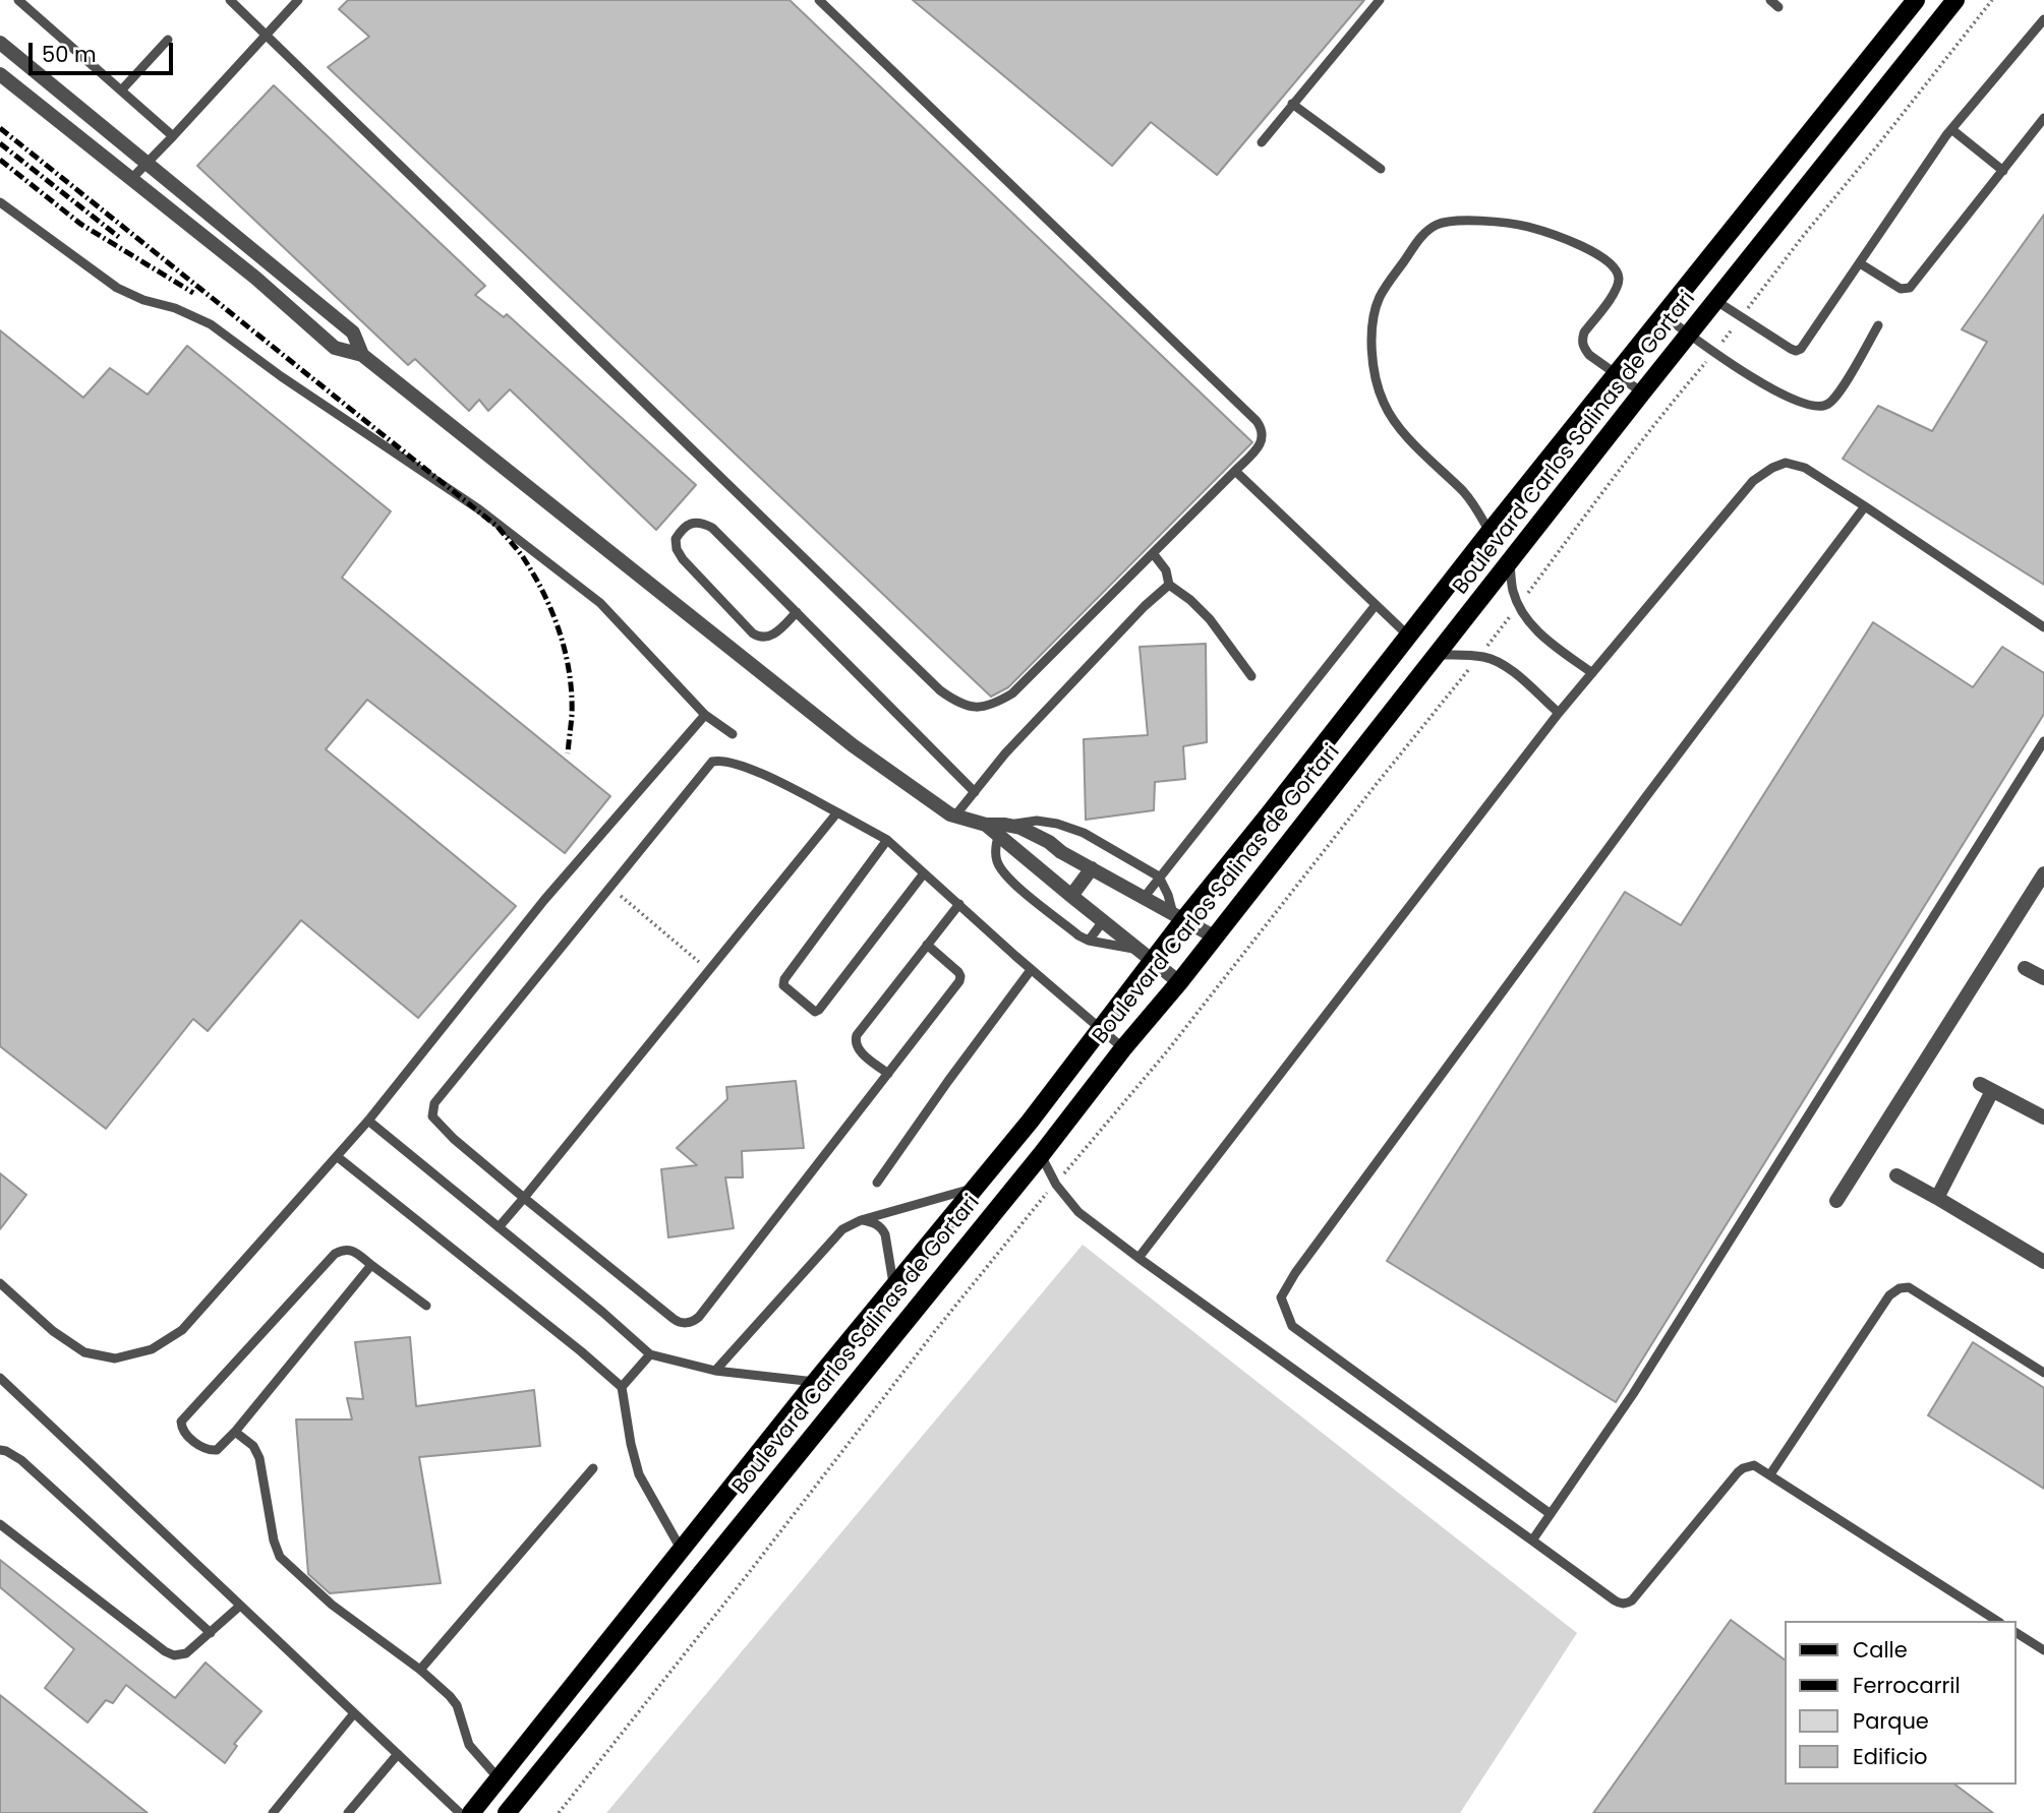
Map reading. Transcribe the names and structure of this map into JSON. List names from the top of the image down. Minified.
{"streets":{"main road":["Boulevard Carlos Salinas de Gortari"]},"legend":["Calle","Ferrocarril","Parque","Edificio"],"scale_bar":"50 m"}
